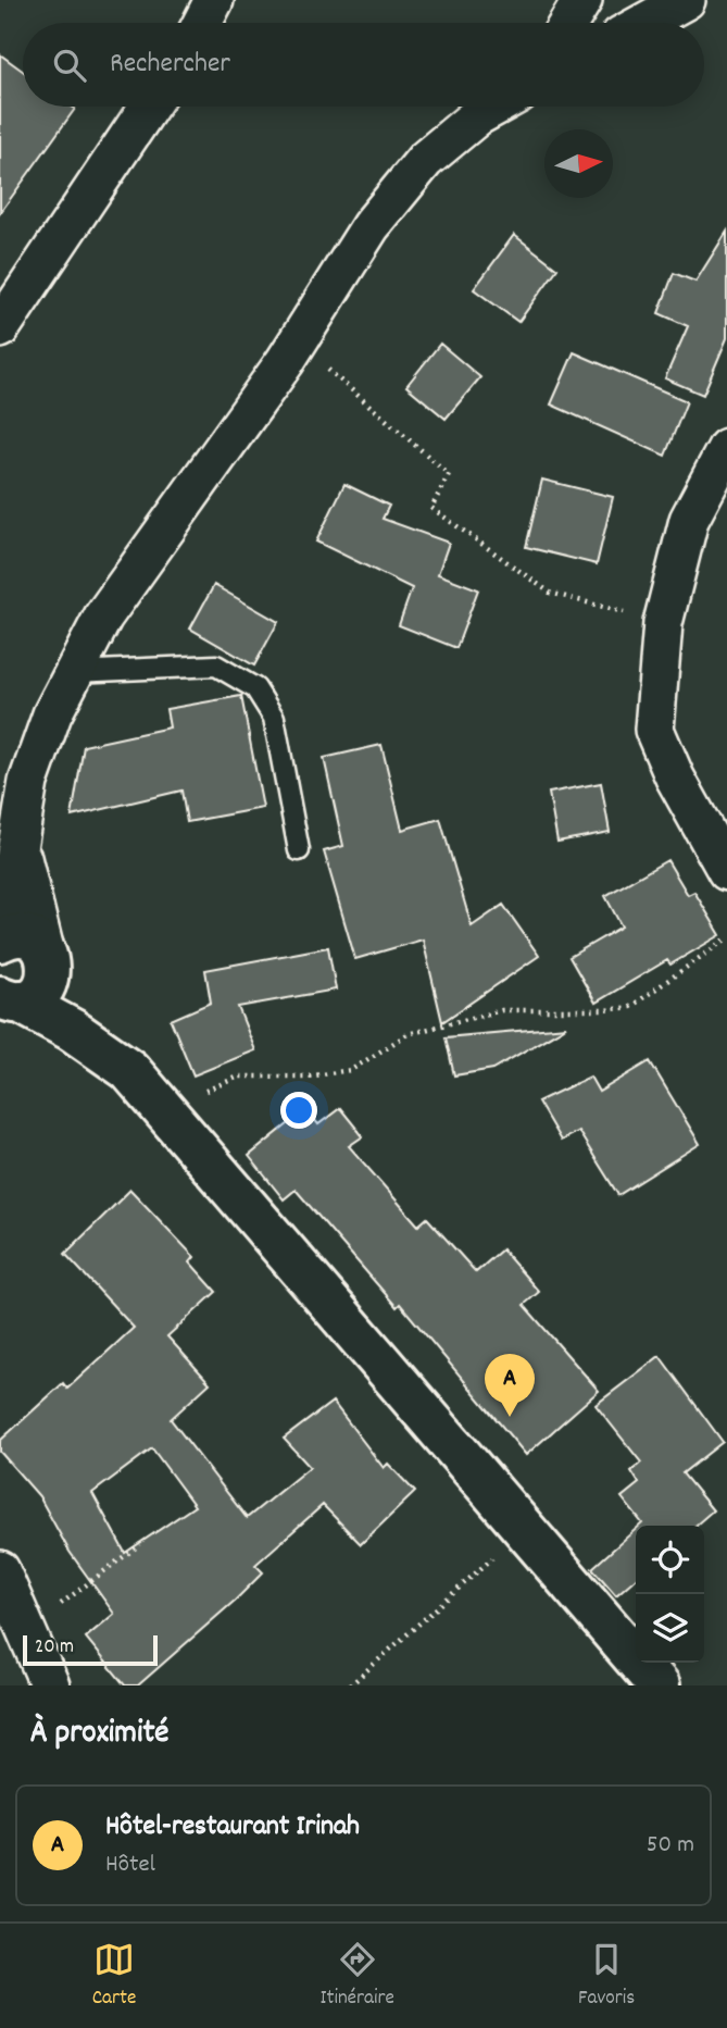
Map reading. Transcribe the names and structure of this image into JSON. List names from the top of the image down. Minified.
{"scale_bar":"20 m","north":"right","page":{"search":"Rechercher","pins":"A","scale":"20 m","heading":"À proximité","list":[{"mark":"A","name":"Hôtel-restaurant Irinah","note":"Hôtel","value":"50 m"}],"nav":["Carte","Itinéraire","Favoris"]}}
